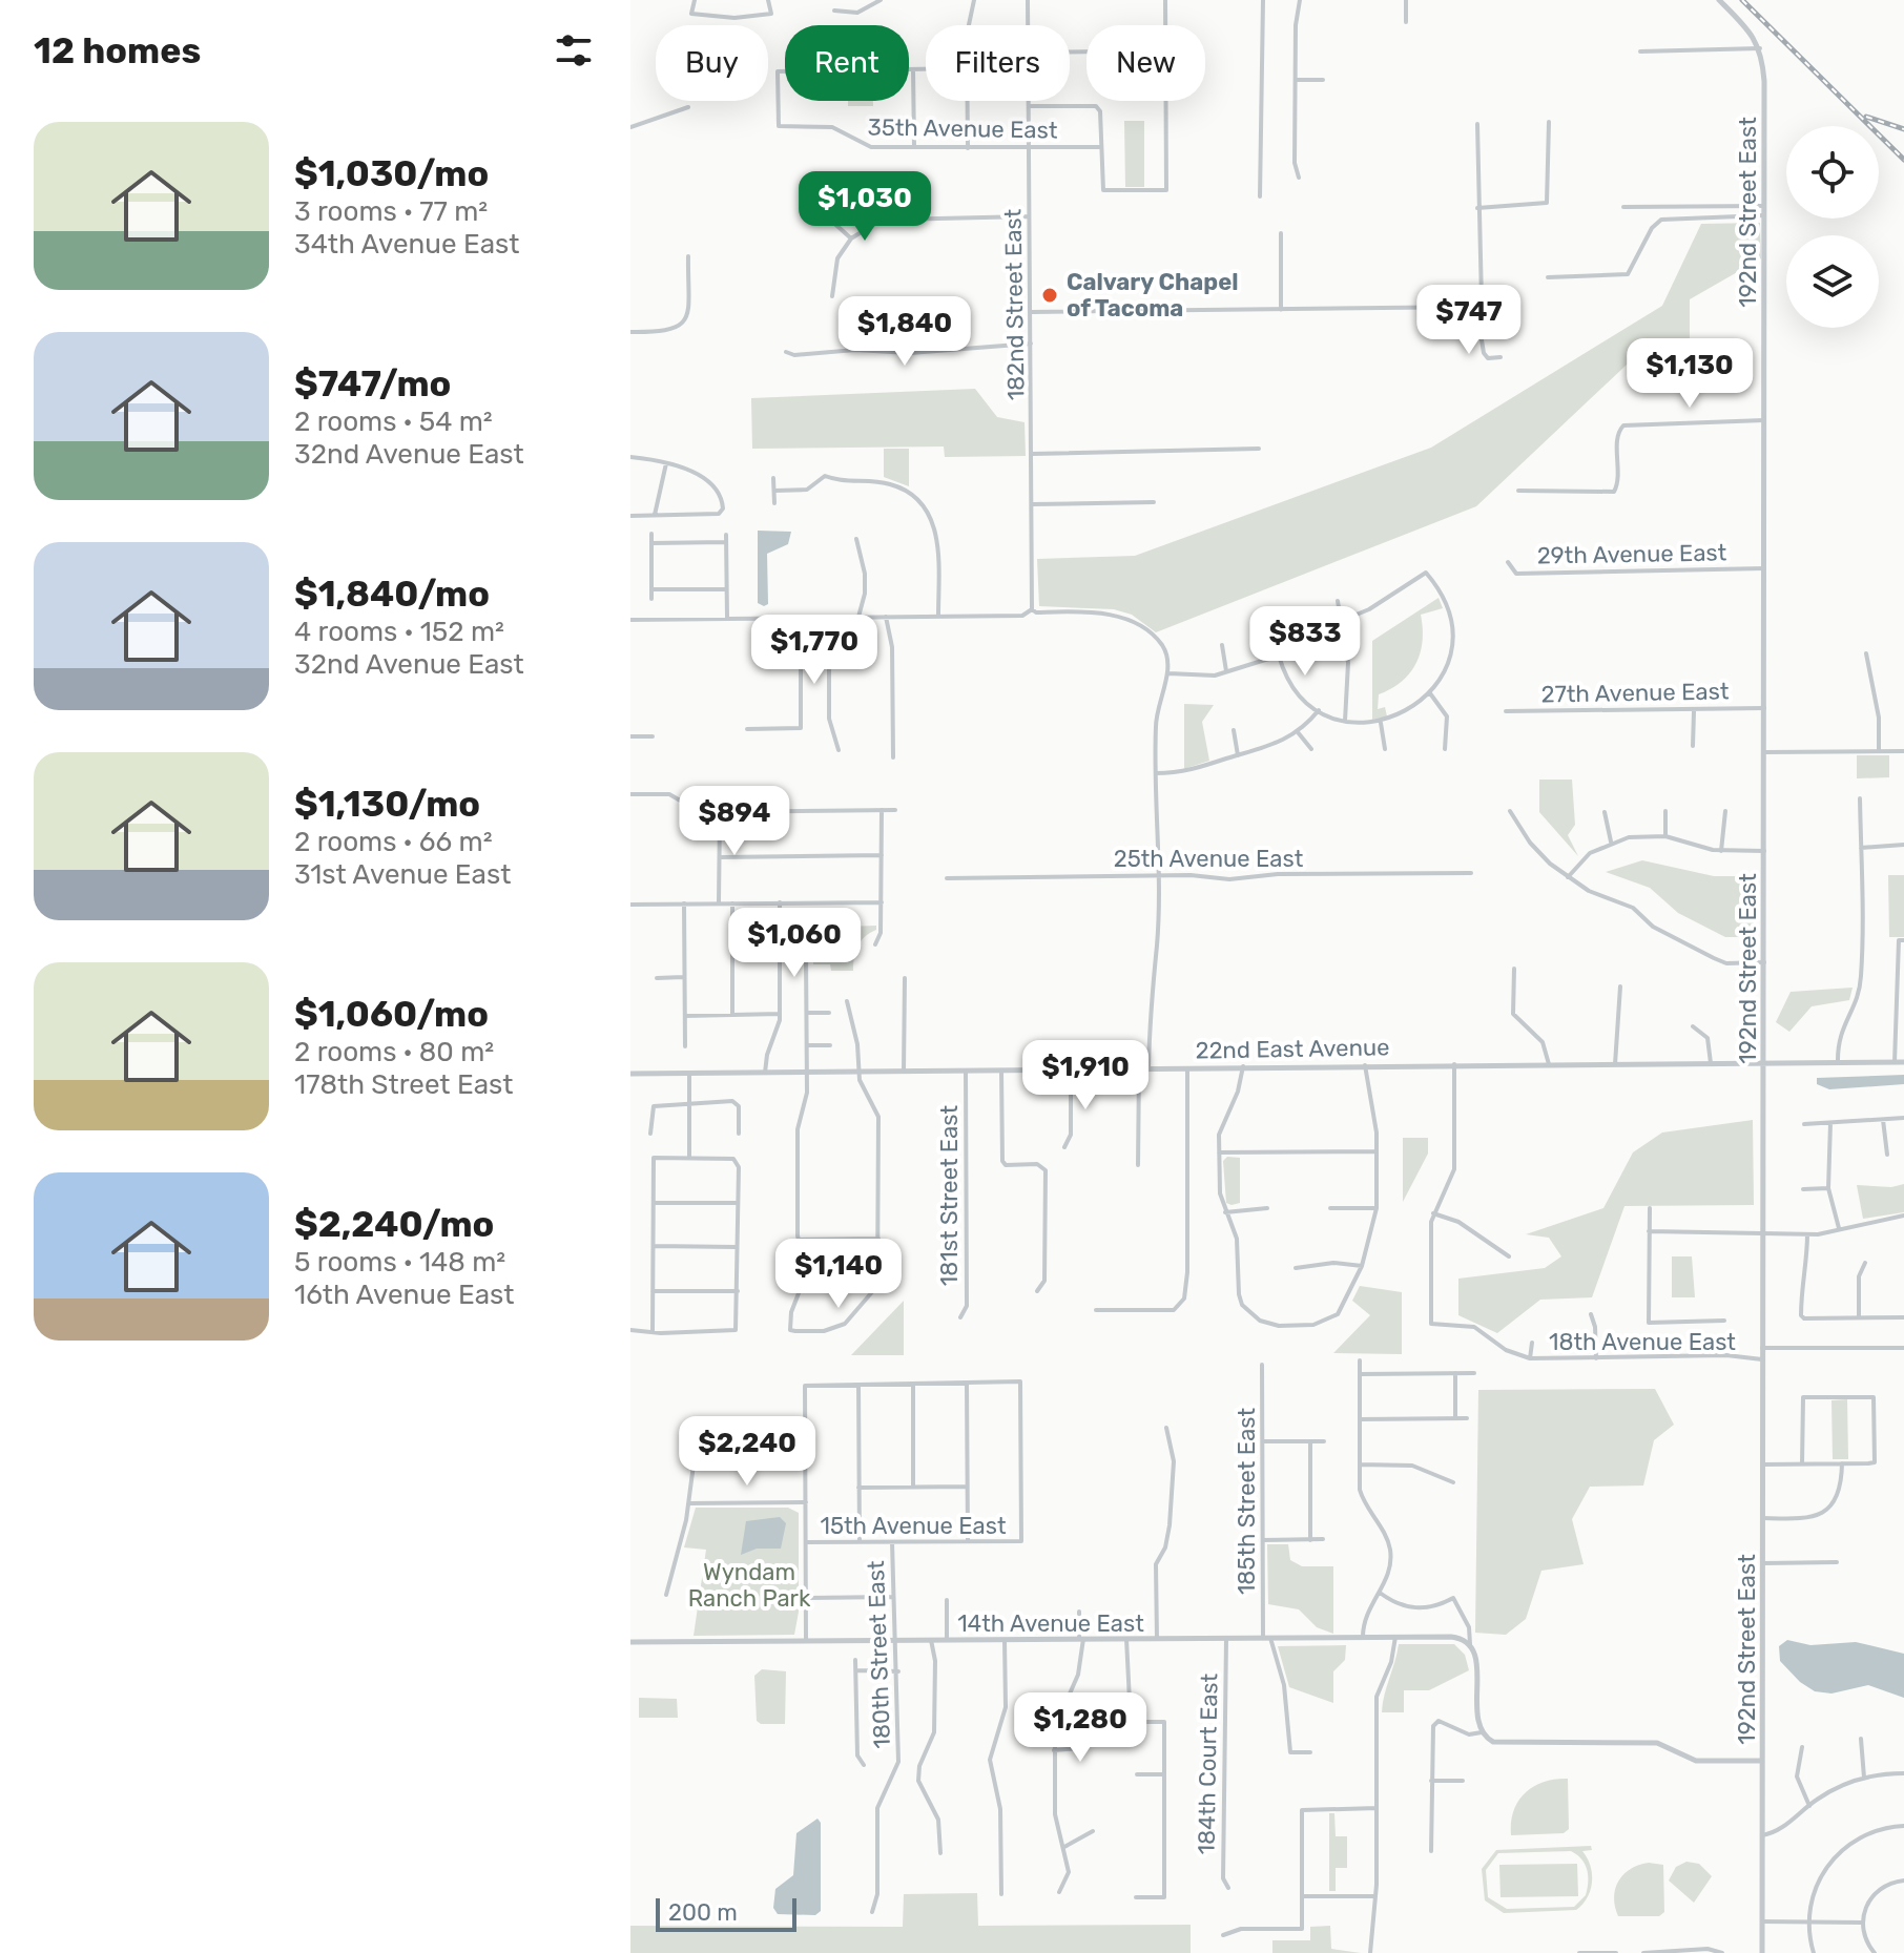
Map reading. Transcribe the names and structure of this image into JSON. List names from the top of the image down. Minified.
{"streets":{"street":["35th Avenue East","192nd Street East","182nd Street East","29th Avenue East","27th Avenue East","25th Avenue East","22nd East Avenue","181st Street East","18th Avenue East","185th Street East","15th Avenue East","14th Avenue East","180th Street East","184th Court East"]},"crossings":[["35th Avenue East","182nd Street East"],["192nd Street East","29th Avenue East"],["192nd Street East","27th Avenue East"],["192nd Street East","22nd East Avenue"],["192nd Street East","18th Avenue East"],["22nd East Avenue","181st Street East"],["185th Street East","14th Avenue East"],["15th Avenue East","180th Street East"],["14th Avenue East","180th Street East"],["14th Avenue East","184th Court East"]],"parks":["Wyndam Ranch Park"],"places":["Calvary Chapel of Tacoma"],"scale_bar":"200 m","page":{"heading":"12 homes","chip":["Buy","Rent","Filters","New"],"list":[{"name":"$1,030/mo","note":"3 rooms · 77 m² · 34th Avenue East"},{"name":"$747/mo","note":"2 rooms · 54 m² · 32nd Avenue East"},{"name":"$1,840/mo","note":"4 rooms · 152 m² · 32nd Avenue East"},{"name":"$1,130/mo","note":"2 rooms · 66 m² · 31st Avenue East"},{"name":"$1,060/mo","note":"2 rooms · 80 m² · 178th Street East"},{"name":"$2,240/mo","note":"5 rooms · 148 m² · 16th Avenue East"}],"price":["$1,030","$747","$1,840","$1,130","$833","$1,770","$894","$1,060","$1,910","$1,140","$2,240","$1,280"],"scale":"200 m"}}
